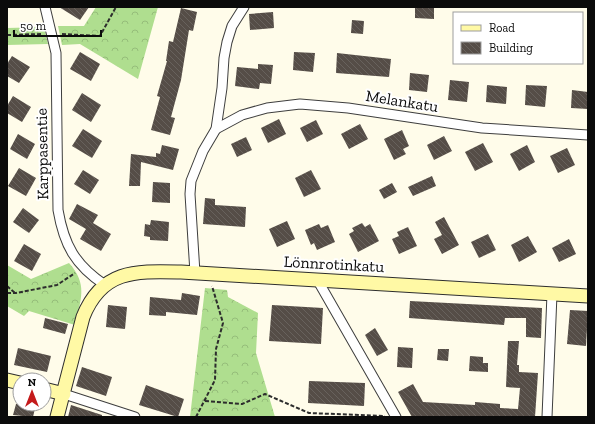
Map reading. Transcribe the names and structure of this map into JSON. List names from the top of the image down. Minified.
{"streets":{"street":["Melankatu","Karppasentie","Lönnrotinkatu"]},"crossings":[["Karppasentie","Lönnrotinkatu"]],"legend":["Road","Building"],"scale_bar":"50 m","north":"top"}
